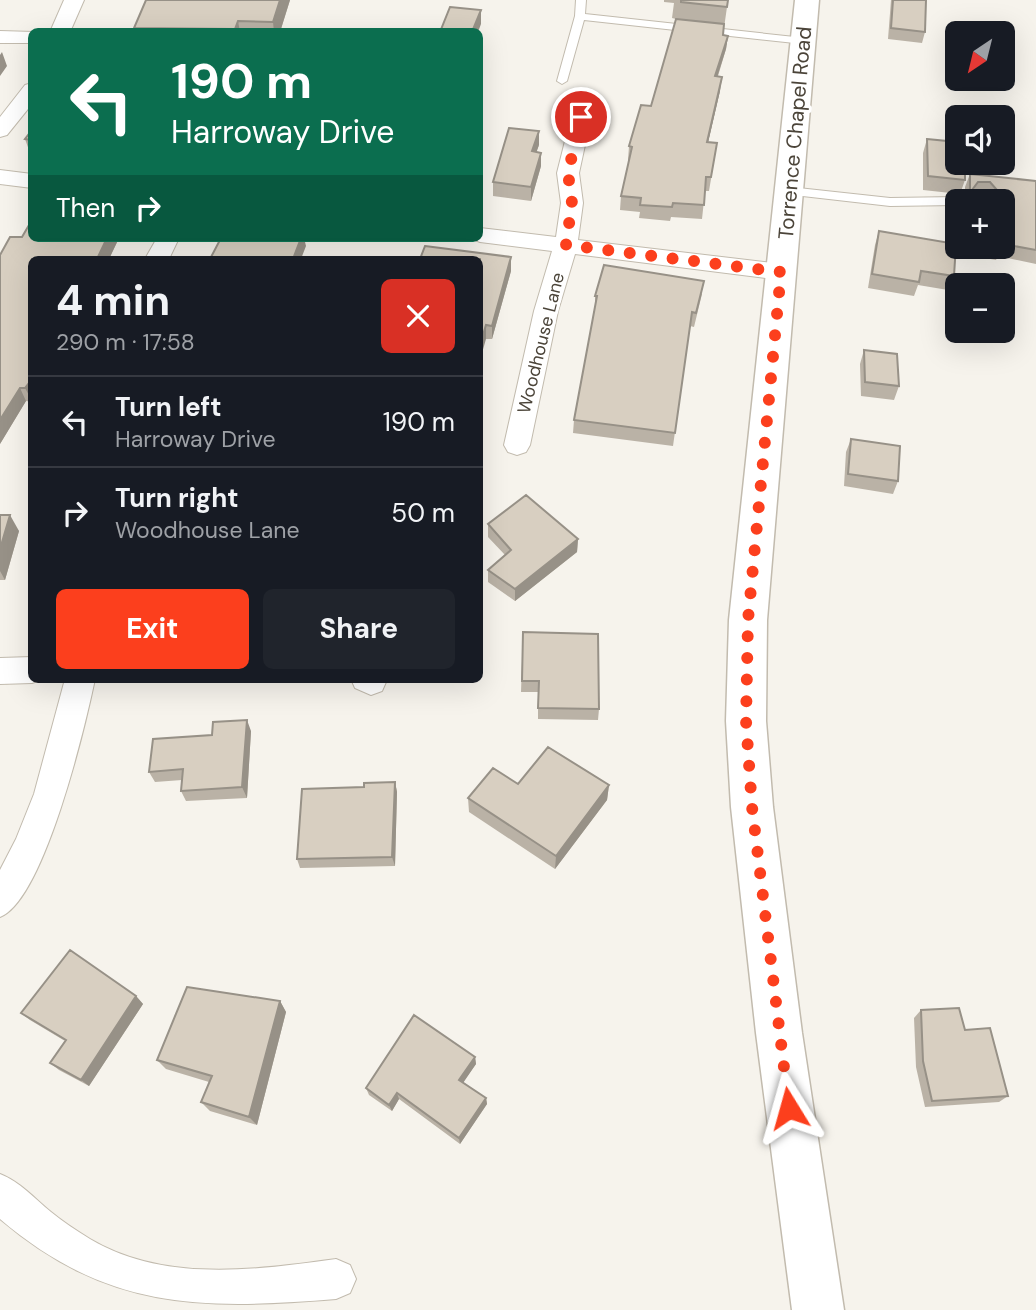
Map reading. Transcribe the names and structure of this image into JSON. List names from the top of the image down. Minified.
{"streets":{"street":["Torrence Chapel Road","Woodhouse Lane"]},"north":"bottom left","page":{"map_buttons":["+","−"],"turn":["190 m","Harroway Drive"],"then":"Then","heading":["4 min","290 m · 17:58"],"list":[{"name":"Turn left","note":"Harroway Drive","value":"190 m"},{"name":"Turn right","note":"Woodhouse Lane","value":"50 m"}],"buttons":["Exit","Share"]}}
